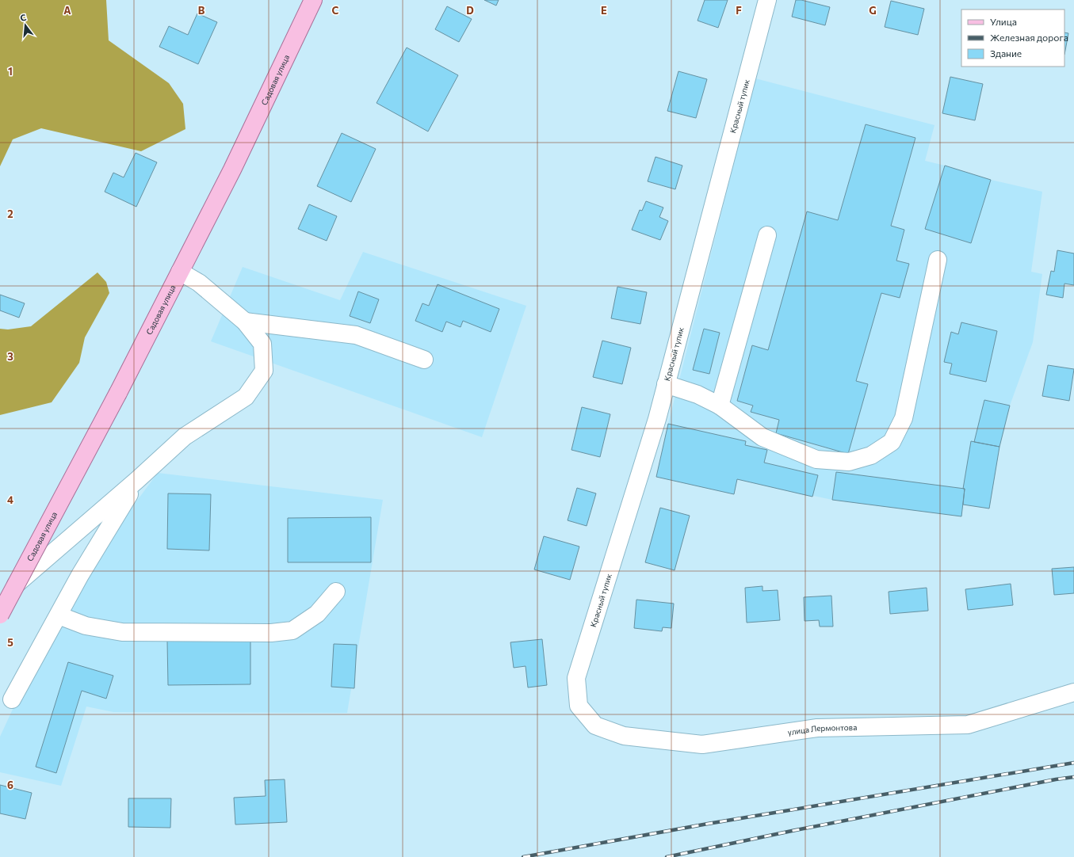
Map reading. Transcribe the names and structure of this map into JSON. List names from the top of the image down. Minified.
{"streets":{"main road":["Садовая улица"],"street":["Красный тупик","улица Лермонтова"]},"crossings":[["Красный тупик","улица Лермонтова"]],"legend":["Улица","Железная дорога","Здание"],"north":"top","grid":{"columns":["A","B","C","D","E","F","G"],"rows":["1","2","3","4","5","6"]}}
